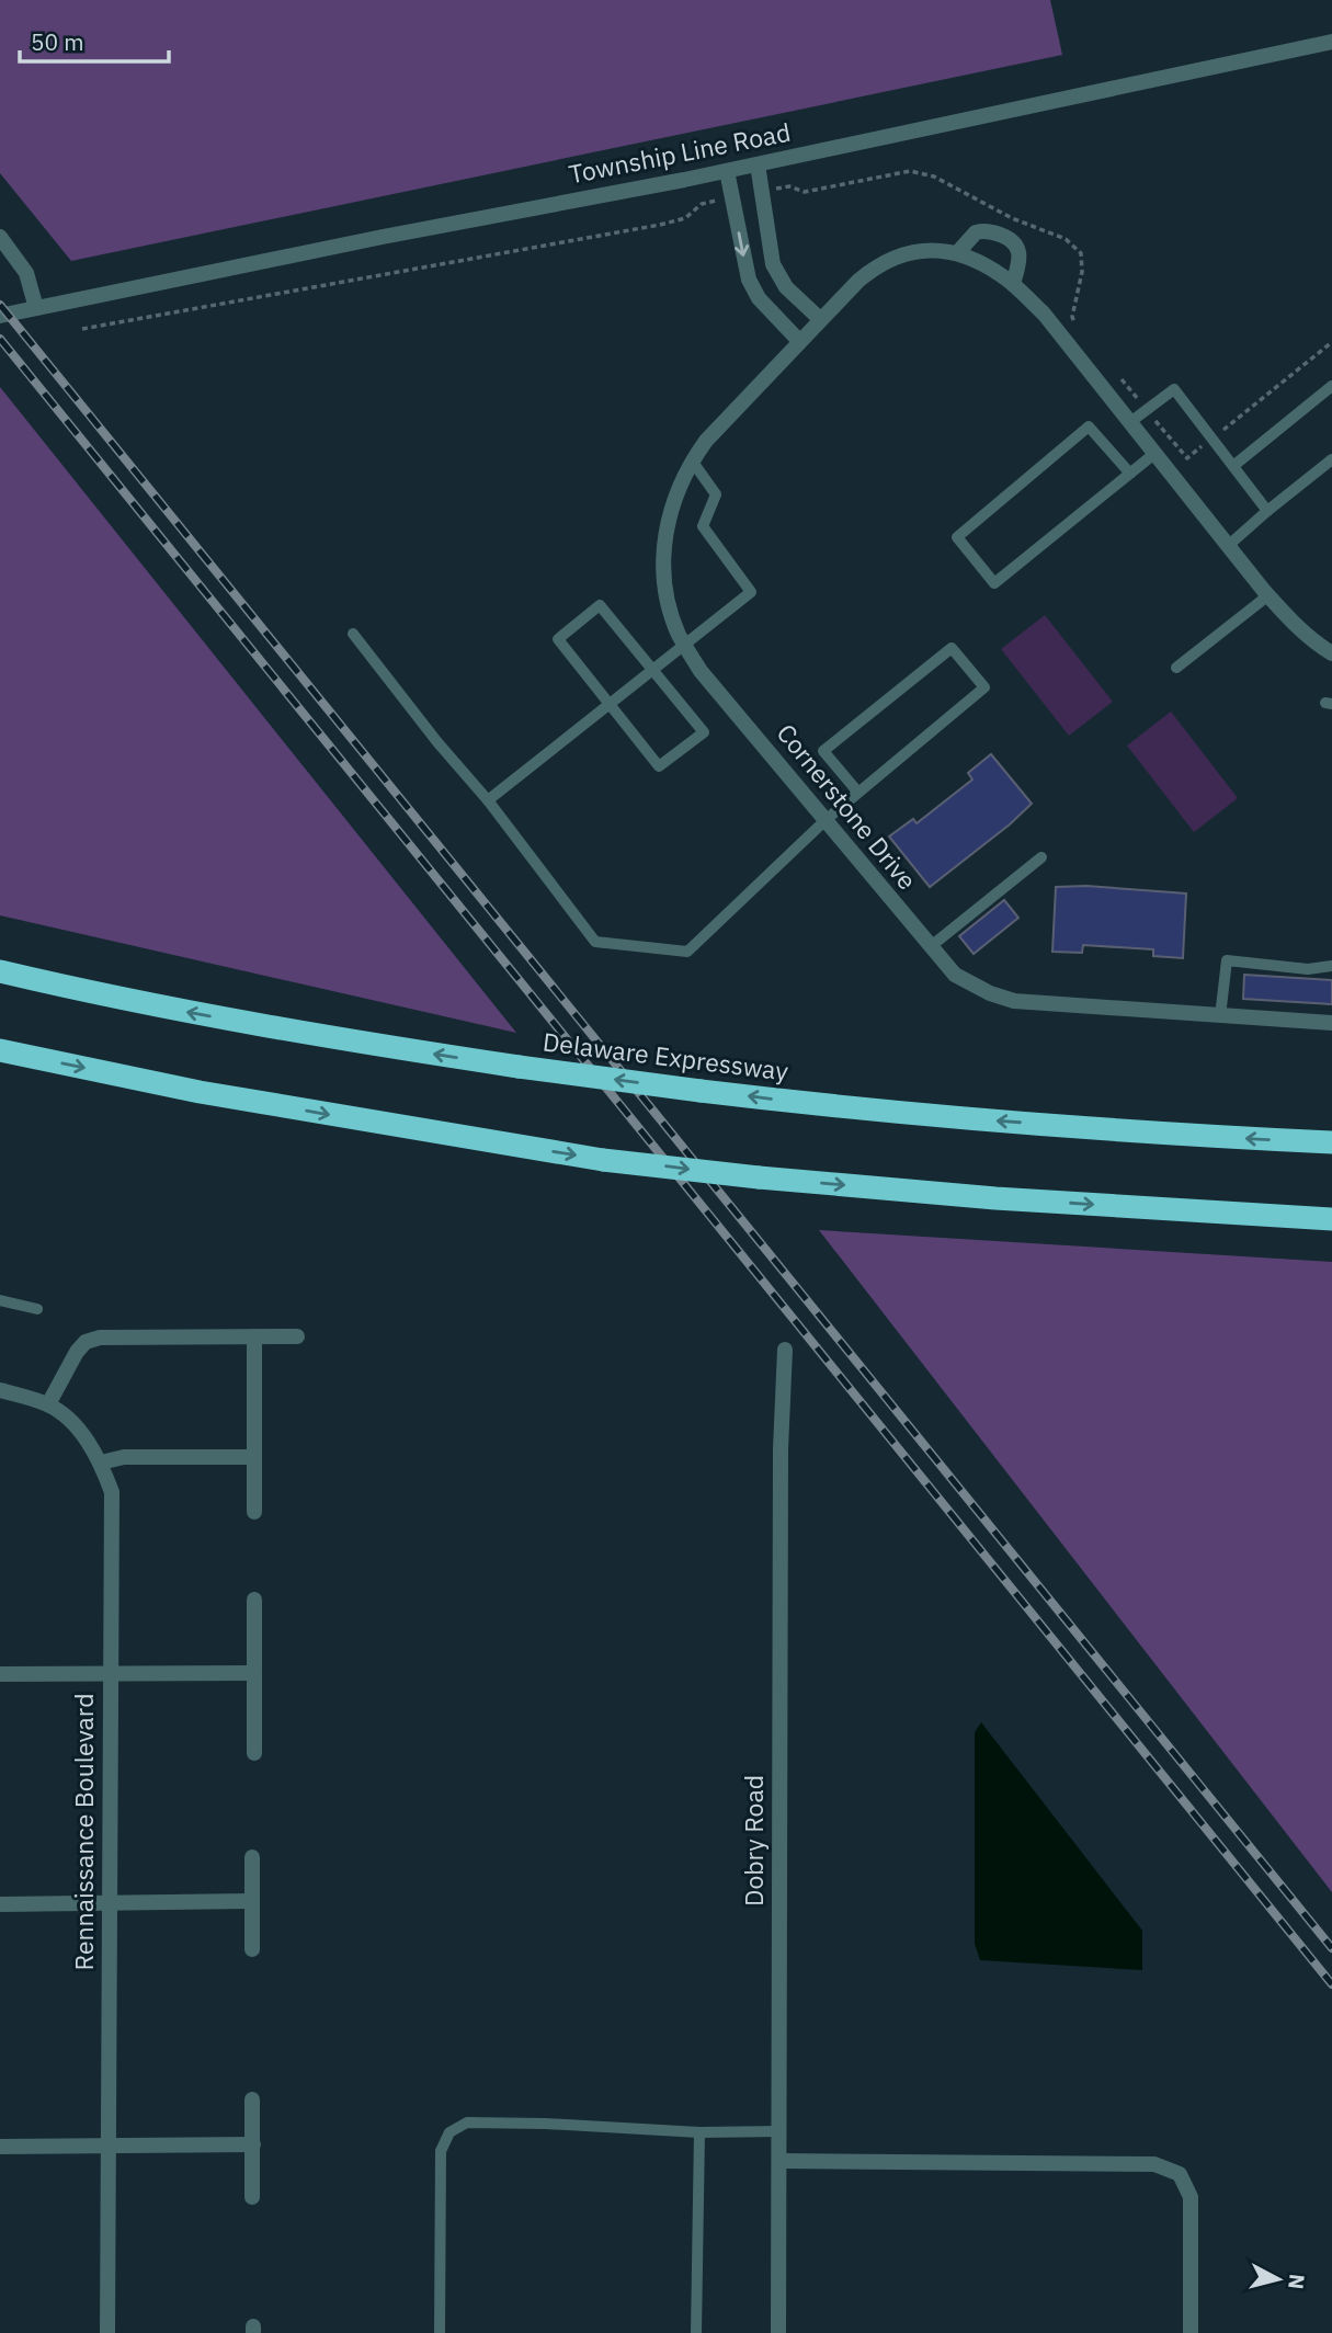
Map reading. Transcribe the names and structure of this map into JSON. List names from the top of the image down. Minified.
{"streets":{"highway":["Delaware Expressway"],"street":["Township Line Road","Cornerstone Drive","Rennaissance Boulevard","Dobry Road"]},"scale_bar":"50 m","north":"right"}
